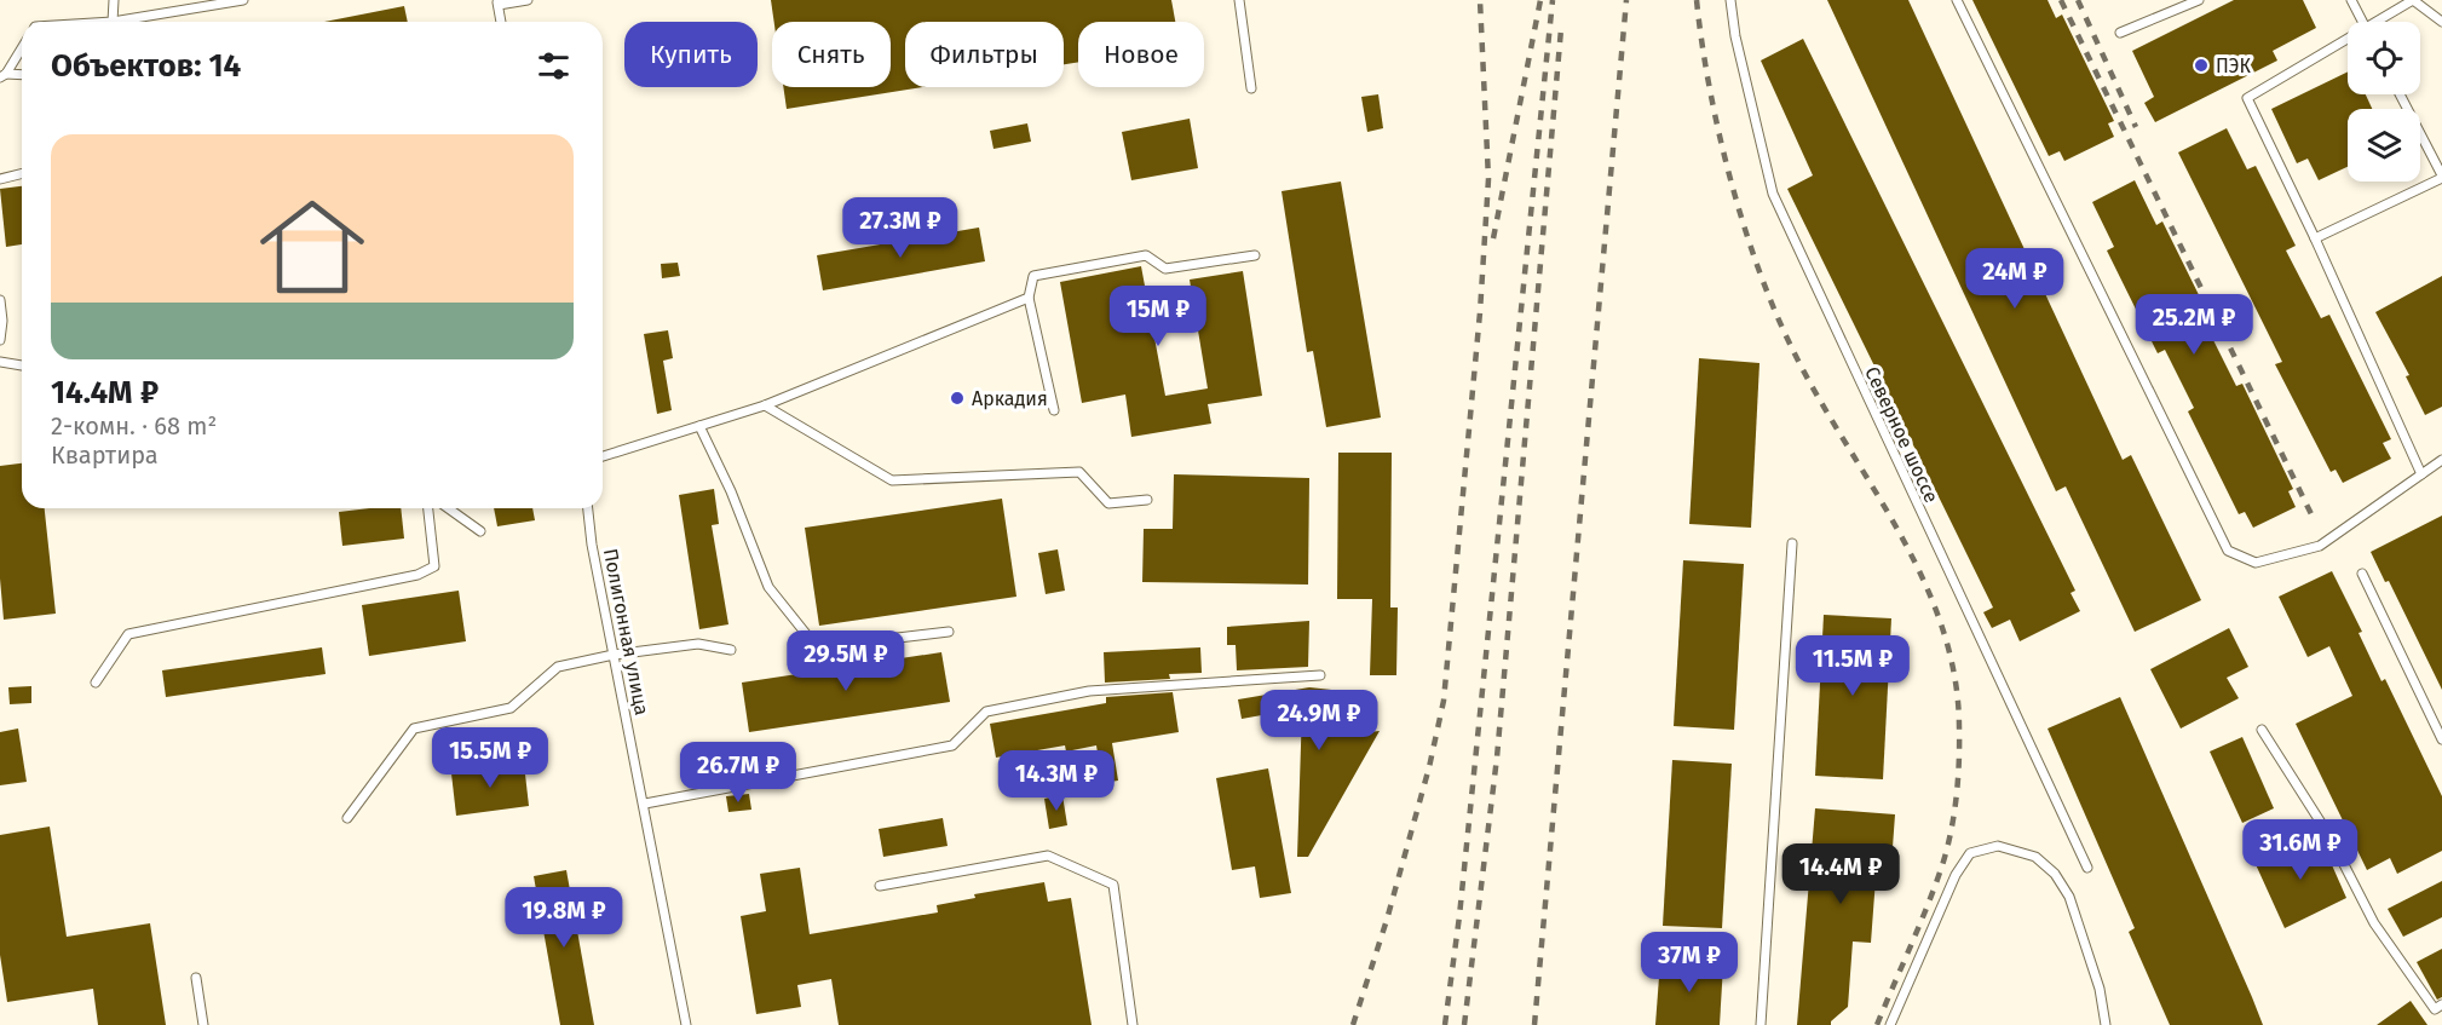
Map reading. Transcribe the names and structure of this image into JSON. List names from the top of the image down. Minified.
{"streets":{"lane":["Северное шоссе","Полигонная улица"]},"places":["ПЭК","Аркадия"],"page":{"chip":["Купить","Снять","Фильтры","Новое"],"heading":"Объектов: 14","list":[{"name":"14.4M ₽","note":"2-комн. · 68 m² · Квартира"}],"price":["27.3M ₽","24M ₽","15M ₽","25.2M ₽","29.5M ₽","11.5M ₽","24.9M ₽","15.5M ₽","26.7M ₽","14.3M ₽","31.6M ₽","14.4M ₽","19.8M ₽","37M ₽"]}}
